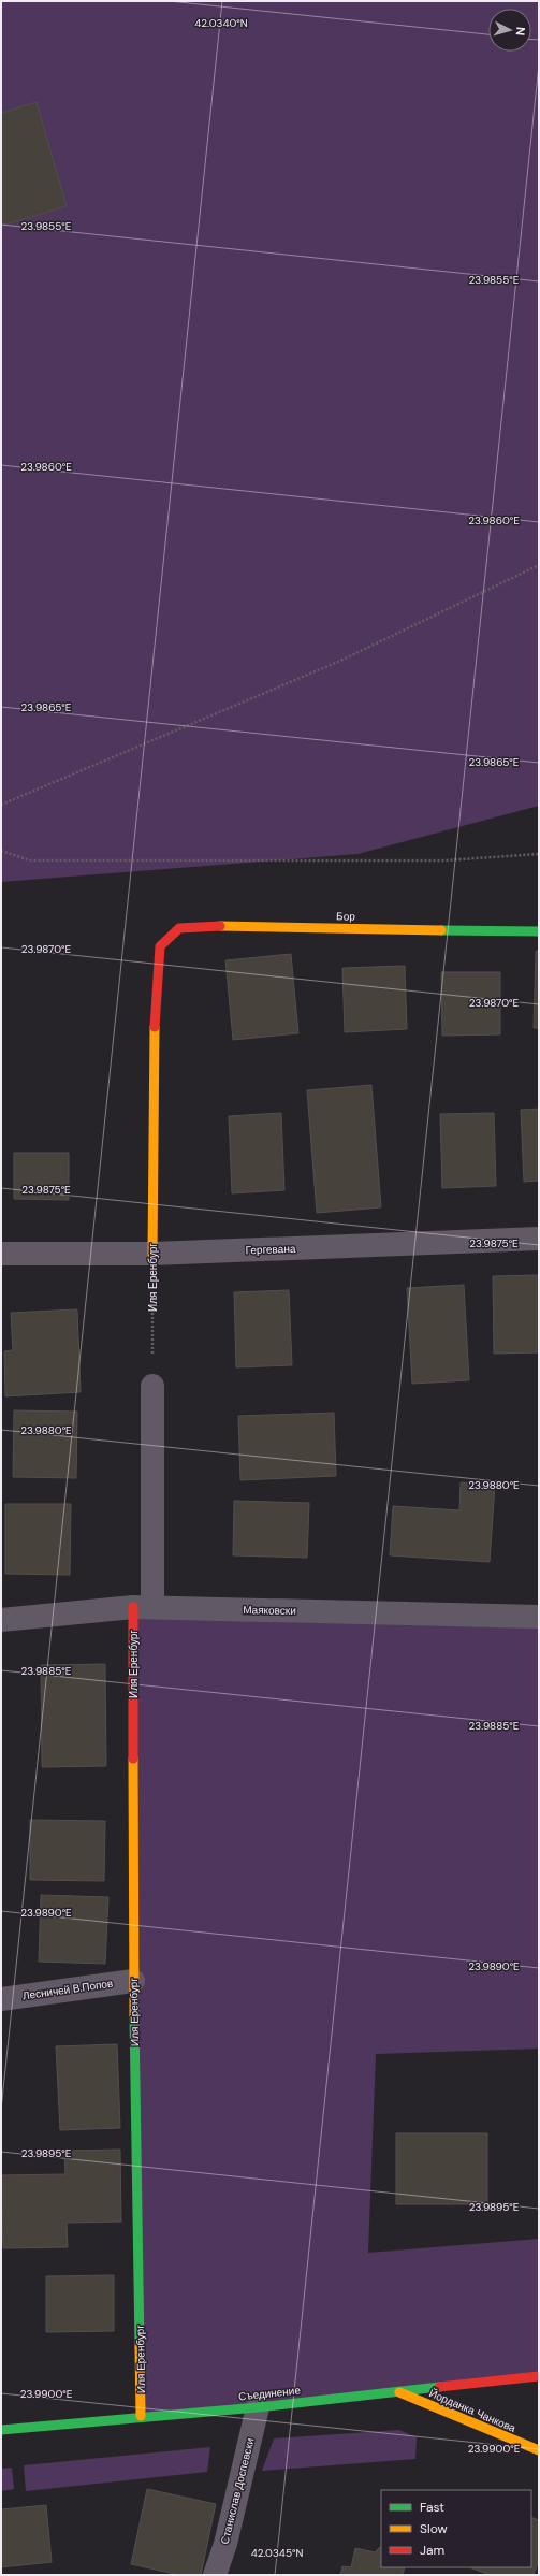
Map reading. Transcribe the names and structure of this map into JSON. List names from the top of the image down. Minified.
{"streets":{"street":["Бор","Гергевана","Иля Еренбург","Маяковски","Лесничей В.Попов","Съединение","Йорданка Чанкова","Станислав Доспевски"]},"crossings":[["Бор","Иля Еренбург"],["Гергевана","Иля Еренбург"],["Иля Еренбург","Маяковски"],["Иля Еренбург","Лесничей В.Попов"],["Иля Еренбург","Съединение"],["Съединение","Йорданка Чанкова"],["Съединение","Станислав Доспевски"]],"legend":["Fast","Slow","Jam"],"north":"right","coordinates":["42.0340°N","23.9855°E","23.9860°E","23.9865°E","23.9870°E","23.9875°E","23.9880°E","23.9885°E","23.9890°E","23.9895°E","23.9900°E","42.0345°N"]}
